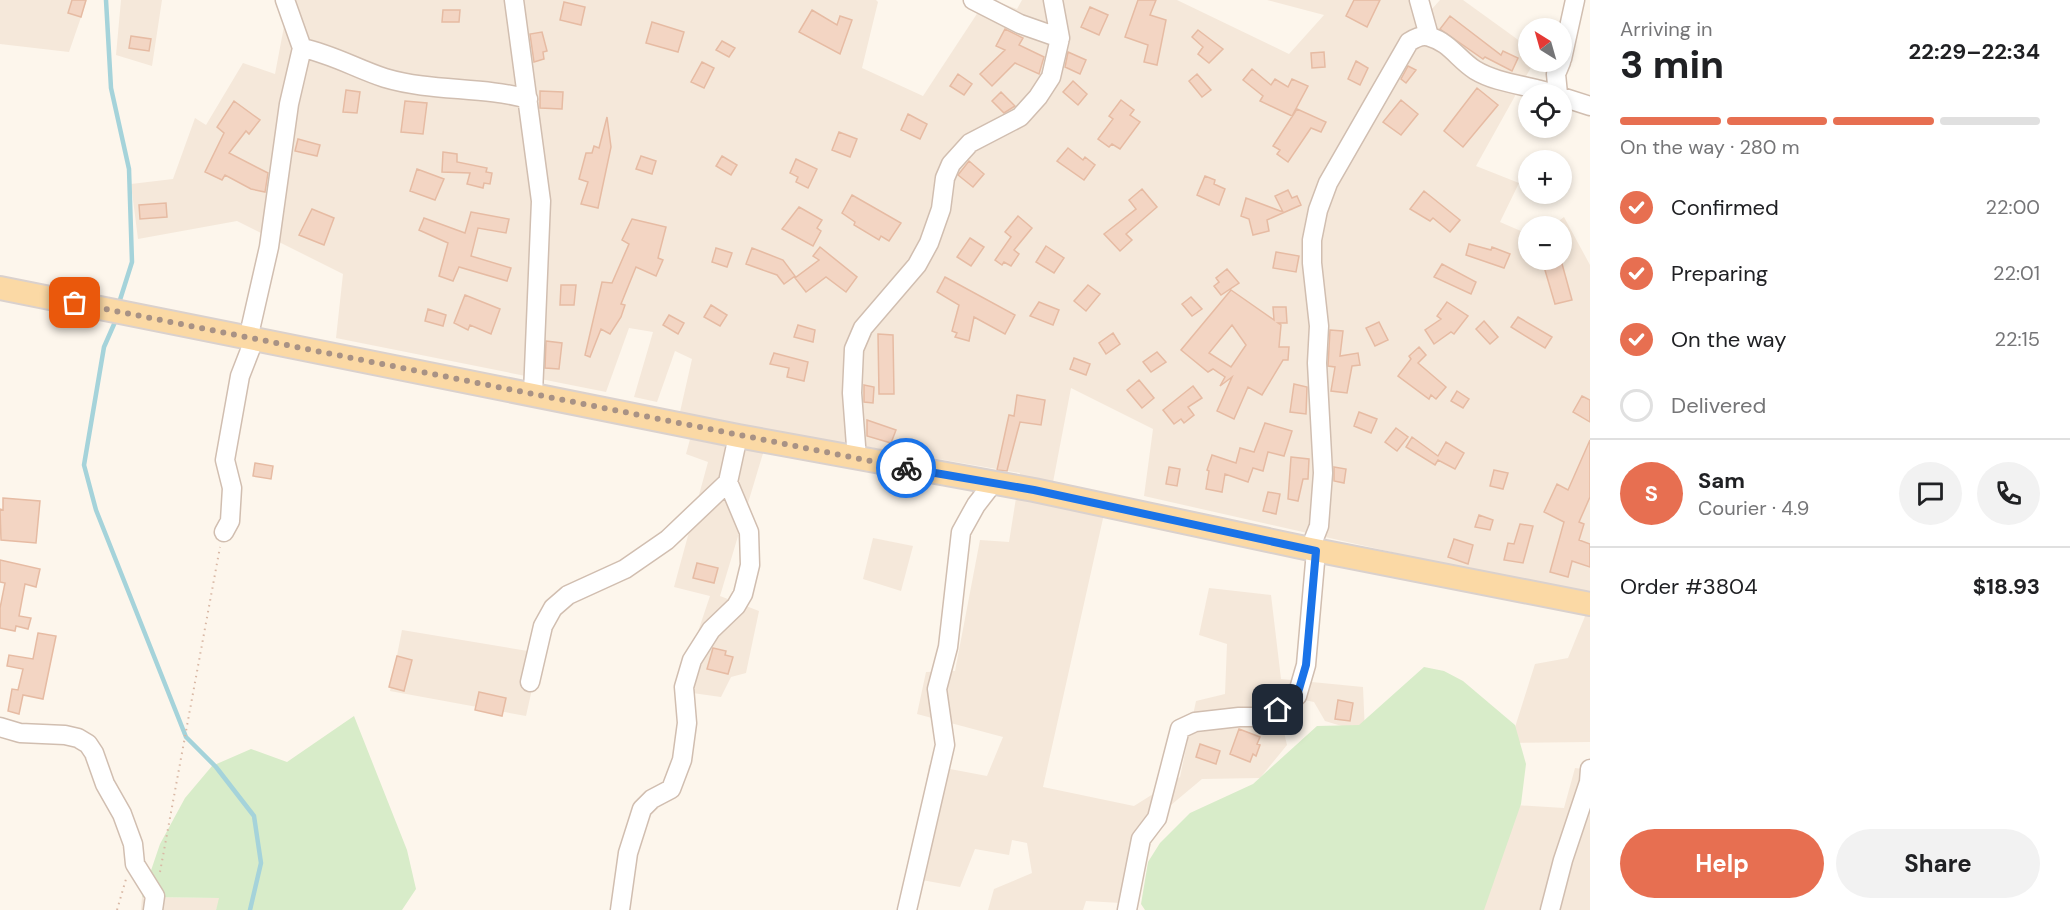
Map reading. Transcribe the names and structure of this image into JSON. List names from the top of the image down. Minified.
{"north":"top left","page":{"heading":["3 min","Arriving in","22:29–22:34"],"panel":["Sam","Courier · 4.9","Order #3804","$18.93"],"map_buttons":["+","−"],"bar":"On the way · 280 m","list":[["Confirmed","22:00"],["Preparing","22:01"],["On the way","22:15"],"Delivered"],"round":"S","buttons":["Help","Share"]}}
